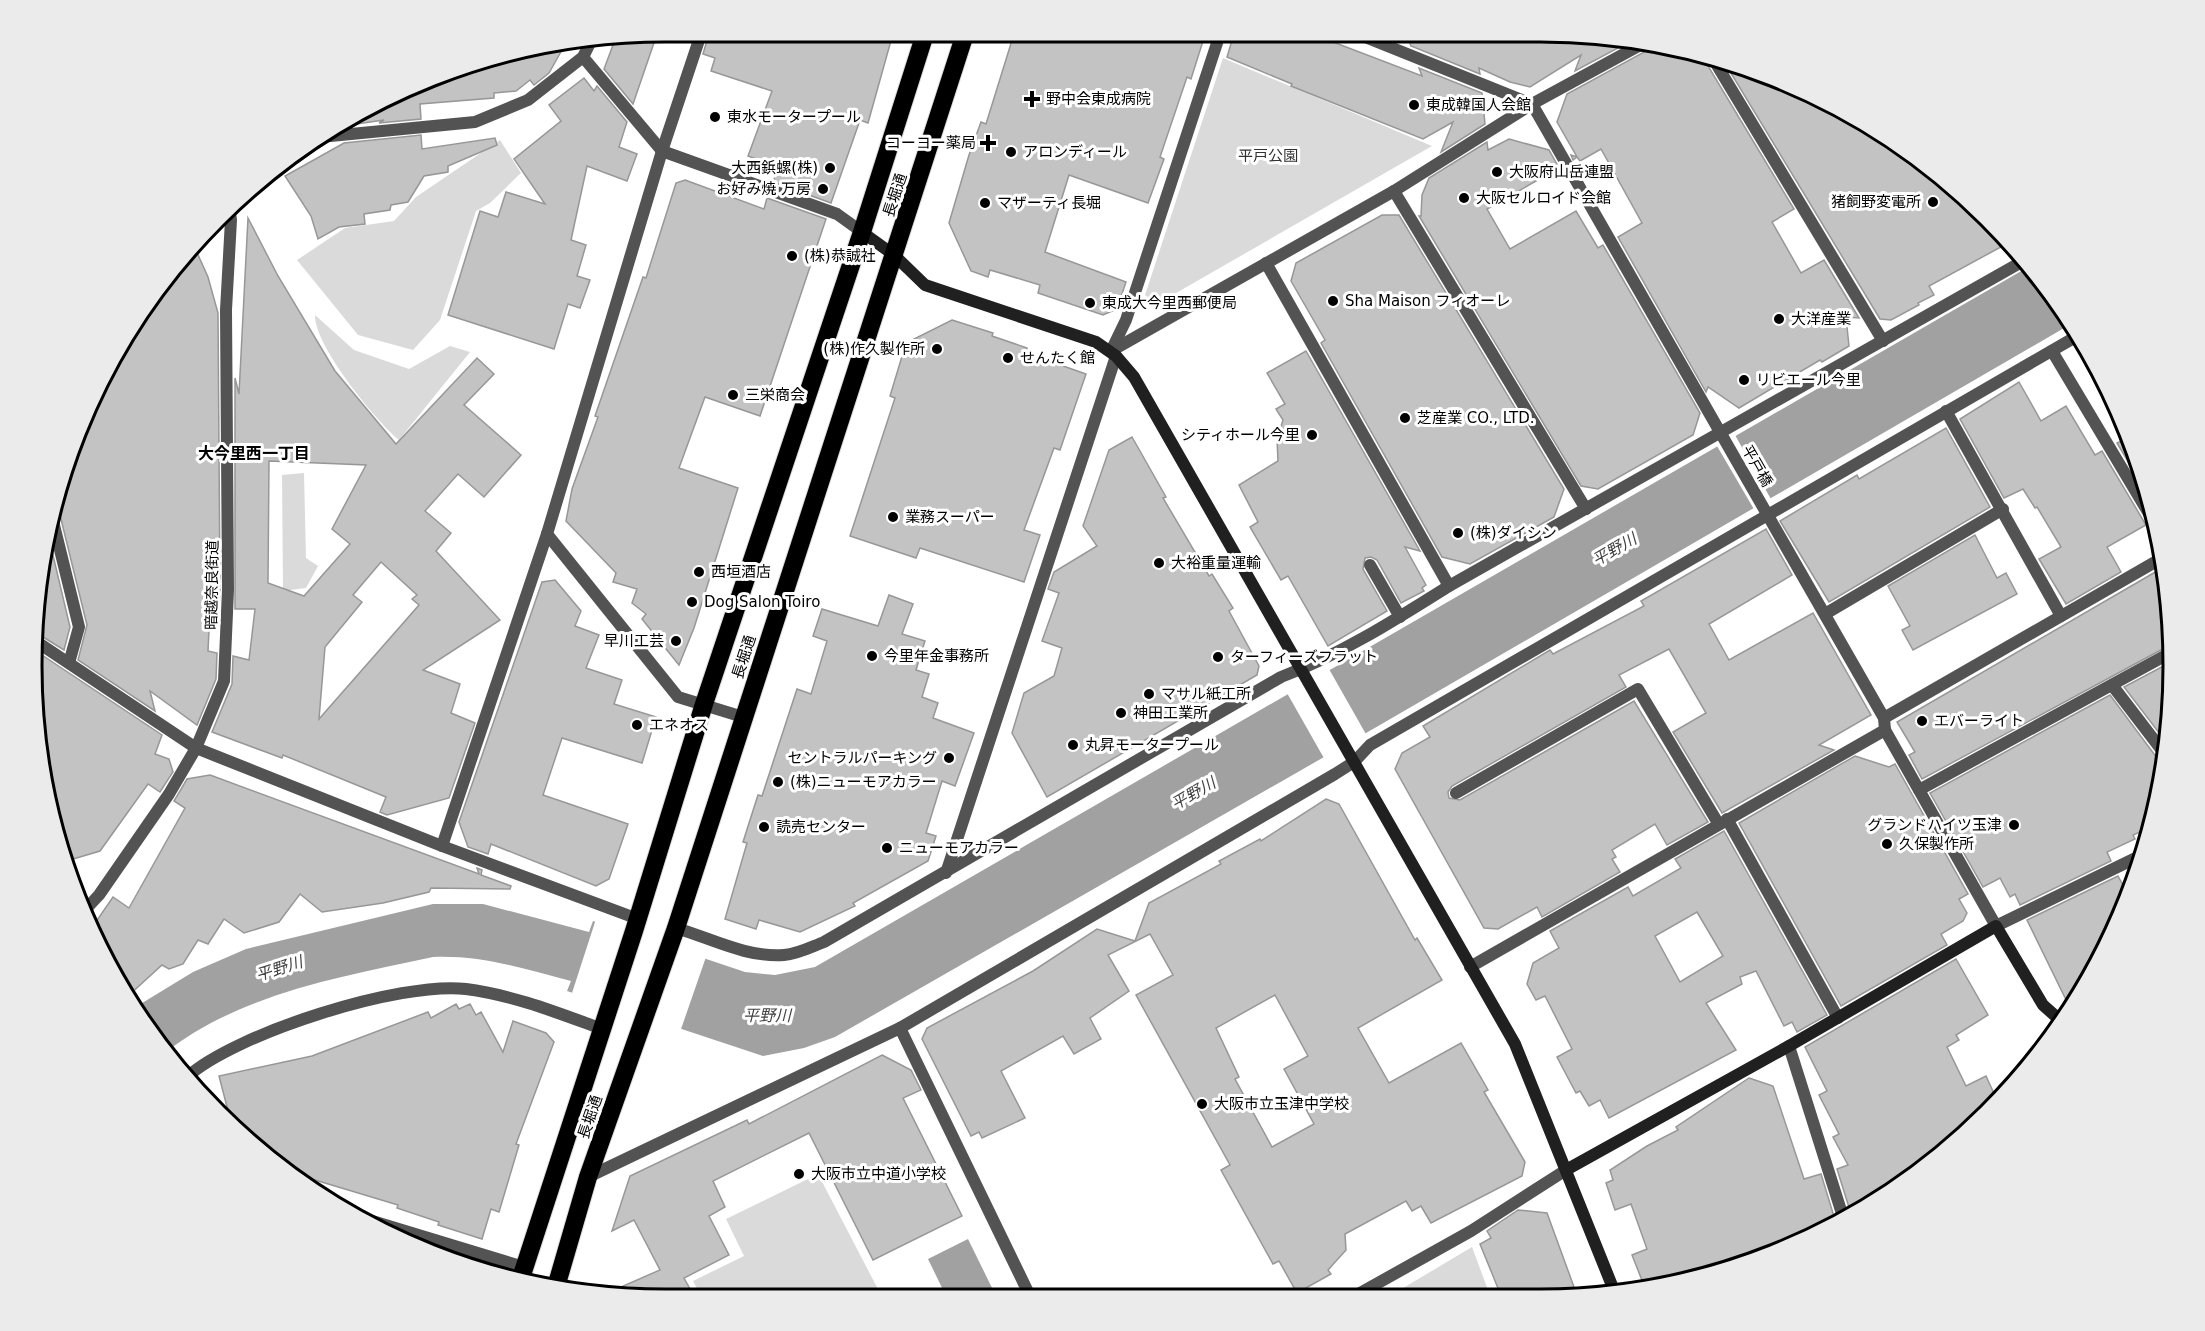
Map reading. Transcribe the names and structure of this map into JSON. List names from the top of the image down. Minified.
{"streets":{"highway":["長堀通"],"street":["平戸橋","暗越奈良街道"]},"districts":["大今里西一丁目"],"water":["平野川"],"parks":["平戸公園"],"places":{"health":["野中会東成病院","コーヨー薬局"],"other":["東成韓国人会館","東水モータープール","アロンディール","大西鋲螺(株)","大阪府山岳連盟","お好み焼 万房","大阪セルロイド会館","猪飼野変電所","マザーティ長堀","(株)恭誠社","Sha Maison フィオーレ","東成大今里西郵便局","大洋産業","(株)作久製作所","せんたく館","リビエール今里","三栄商会","芝産業 CO., LTD.","シティホール今里","業務スーパー","(株)ダイシン","大裕重量運輸","西垣酒店","Dog Salon Toiro","早川工芸","今里年金事務所","ターフィーズフラット","マサル紙工所","神田工業所","エバーライト","エネオス","丸昇モータープール","セントラルパーキング","(株)ニューモアカラー","グランドハイツ玉津","読売センター","久保製作所","ニューモアカラー","大阪市立玉津中学校","大阪市立中道小学校"]}}
